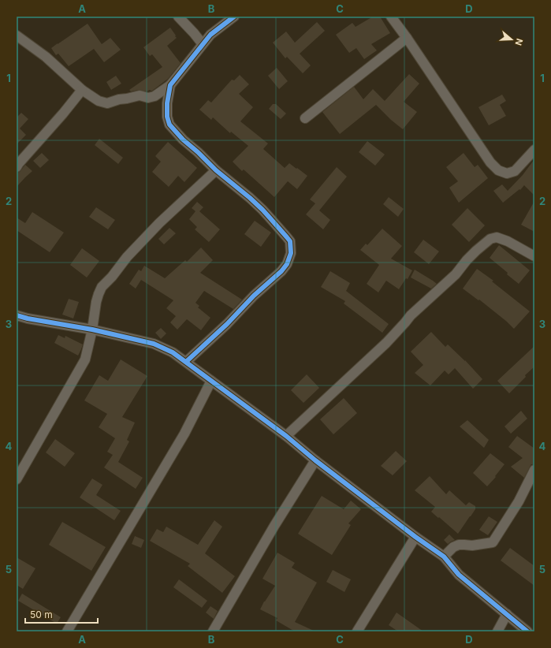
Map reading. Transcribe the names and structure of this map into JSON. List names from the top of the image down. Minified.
{"scale_bar":"50 m","north":"right","grid":{"columns":["A","B","C","D"],"rows":["1","2","3","4","5"]}}
